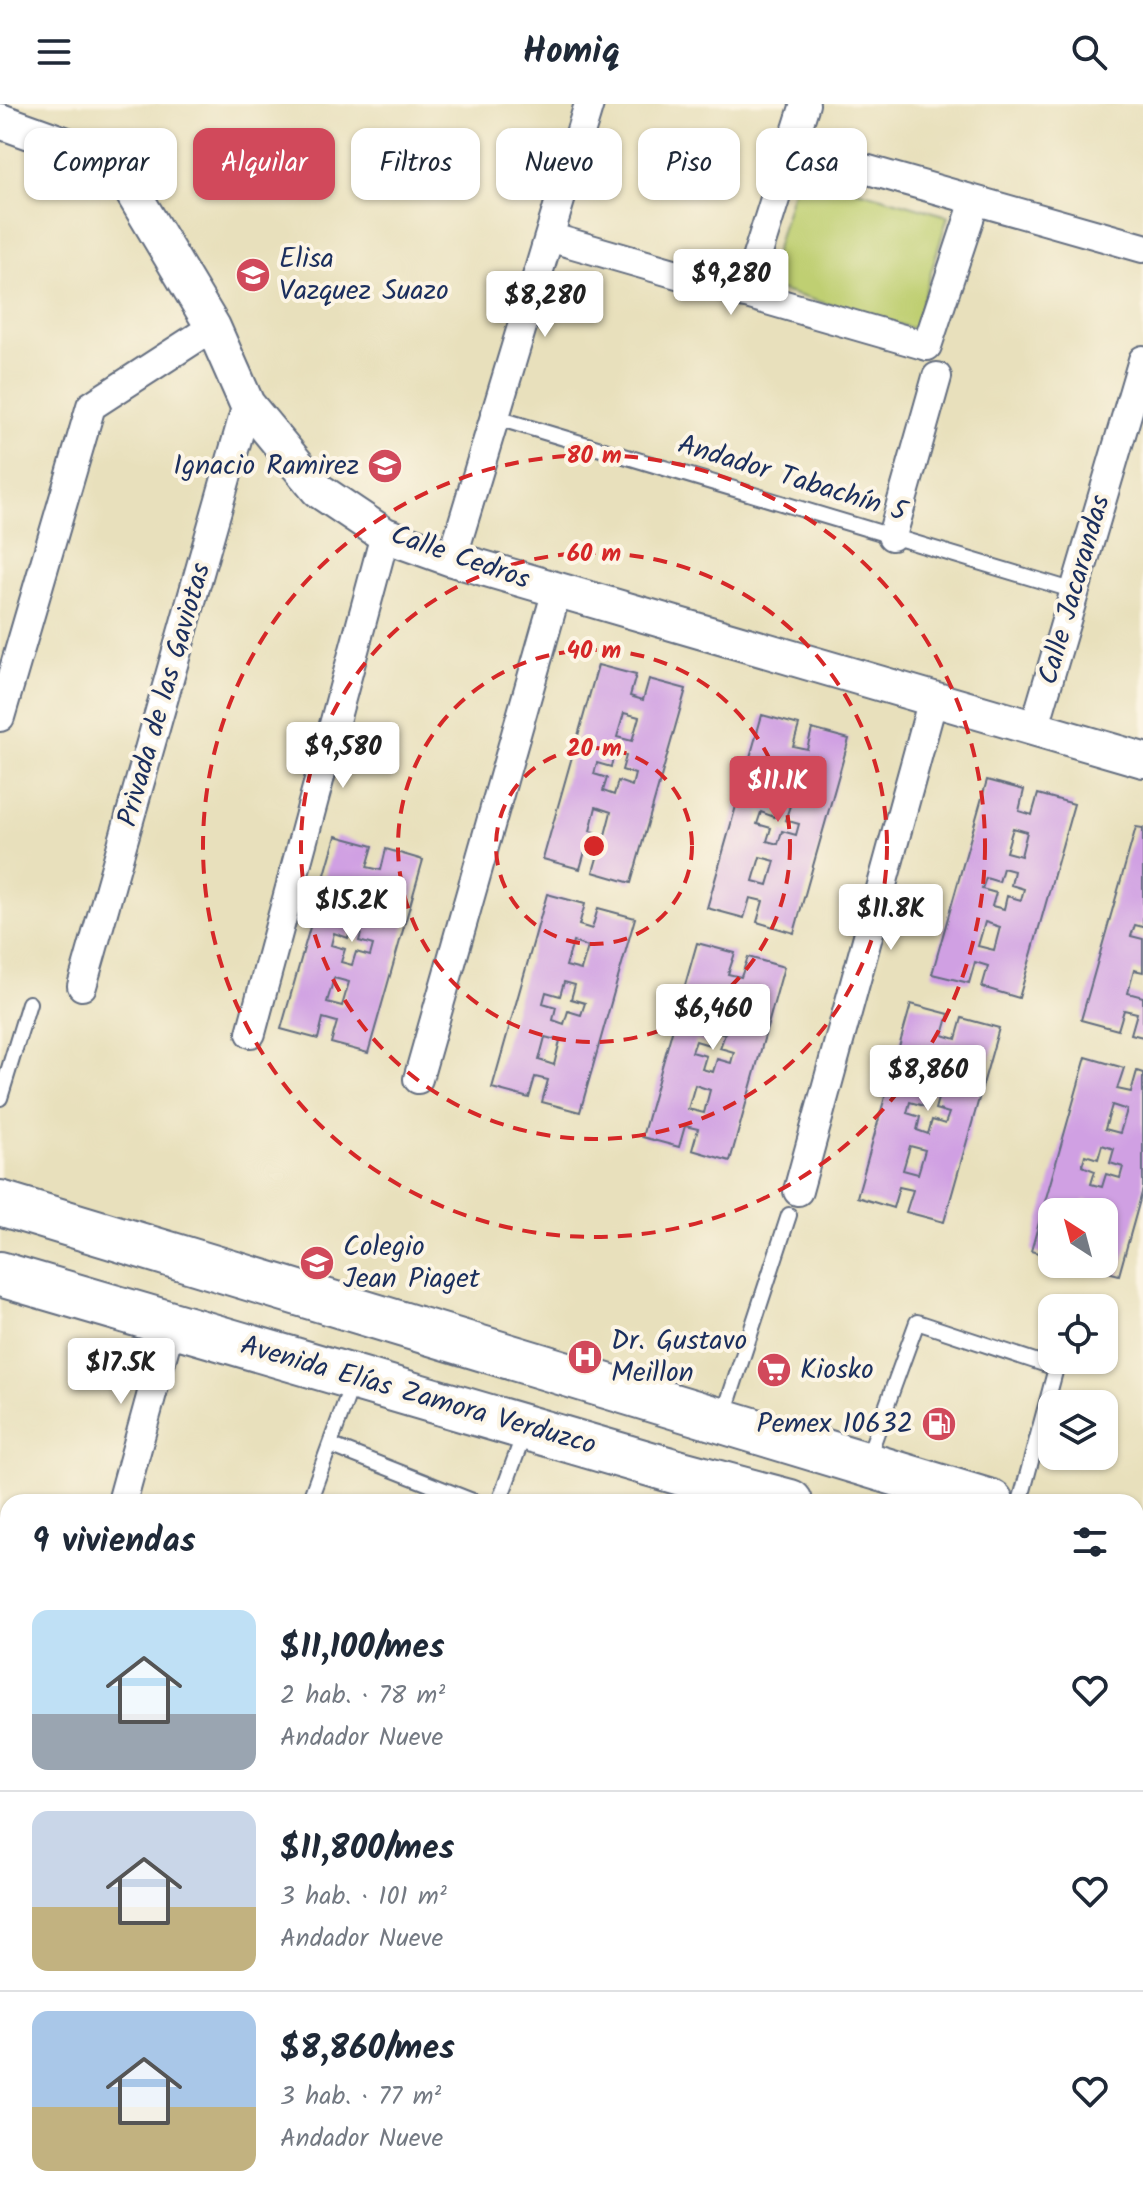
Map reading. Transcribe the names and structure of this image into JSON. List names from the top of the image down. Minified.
{"streets":{"main road":["Avenida Elías Zamora Verduzco"],"street":["Calle Cedros","Calle Jacarandas","Privada de las Gaviotas"],"lane":["Andador Tabachín 5"]},"crossings":[["Andador Tabachín 5","Calle Jacarandas"],["Calle Cedros","Calle Jacarandas"],["Calle Cedros","Privada de las Gaviotas"]],"places":{"school or university":["Elisa Vazquez Suazo","Ignacio Ramirez","Colegio Jean Piaget"],"hospital":["Dr. Gustavo Meillon"],"supermarket":["Kiosko"],"fuel station":["Pemex 10632"]},"north":"top left","page":{"header":"Homiq","chip":["Comprar","Alquilar","Filtros","Nuevo","Piso","Casa"],"price":["$9,280","$8,280","$9,580","$11.1K","$15.2K","$11.8K","$6,460","$8,860","$17.5K"],"heading":"9 viviendas","list":[{"name":"$11,100/mes","note":"2 hab. · 78 m² · Andador Nueve"},{"name":"$11,800/mes","note":"3 hab. · 101 m² · Andador Nueve"},{"name":"$8,860/mes","note":"3 hab. · 77 m² · Andador Nueve"}]},"rings":["80 m","60 m","40 m","20 m"]}
